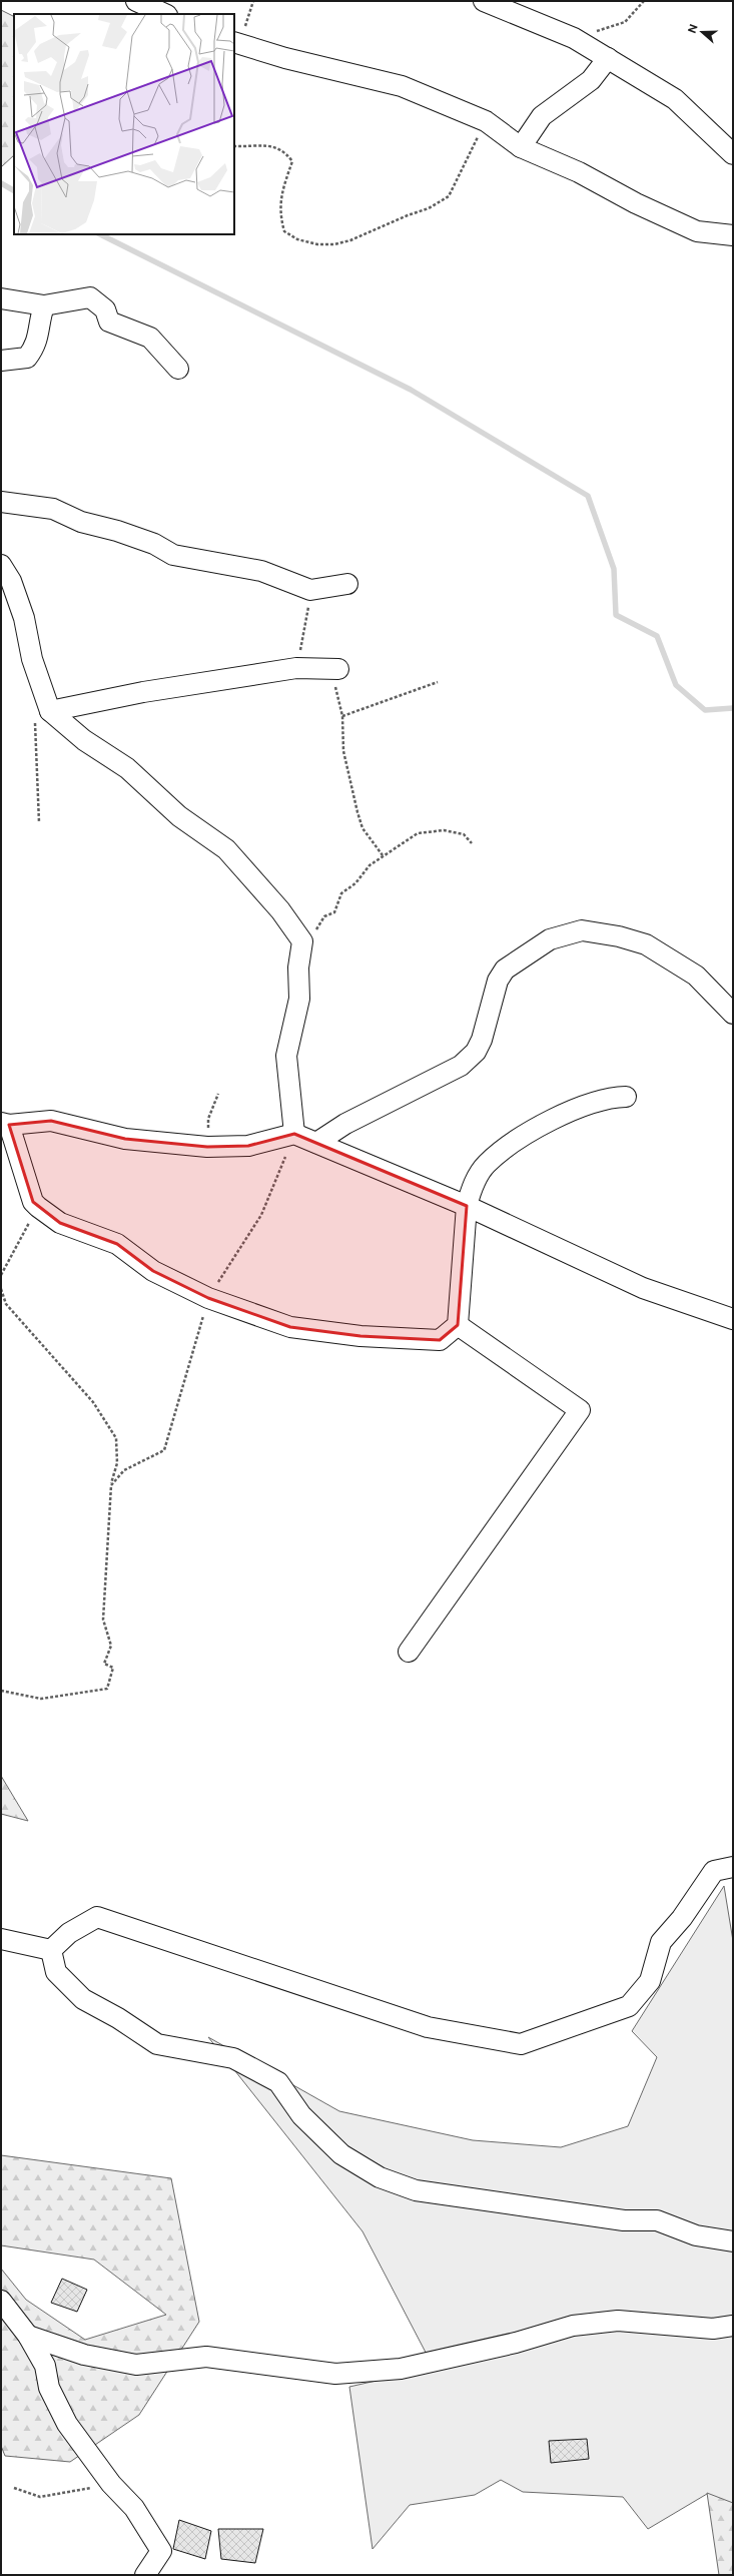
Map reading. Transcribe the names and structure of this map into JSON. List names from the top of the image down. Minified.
{"north":"left"}
